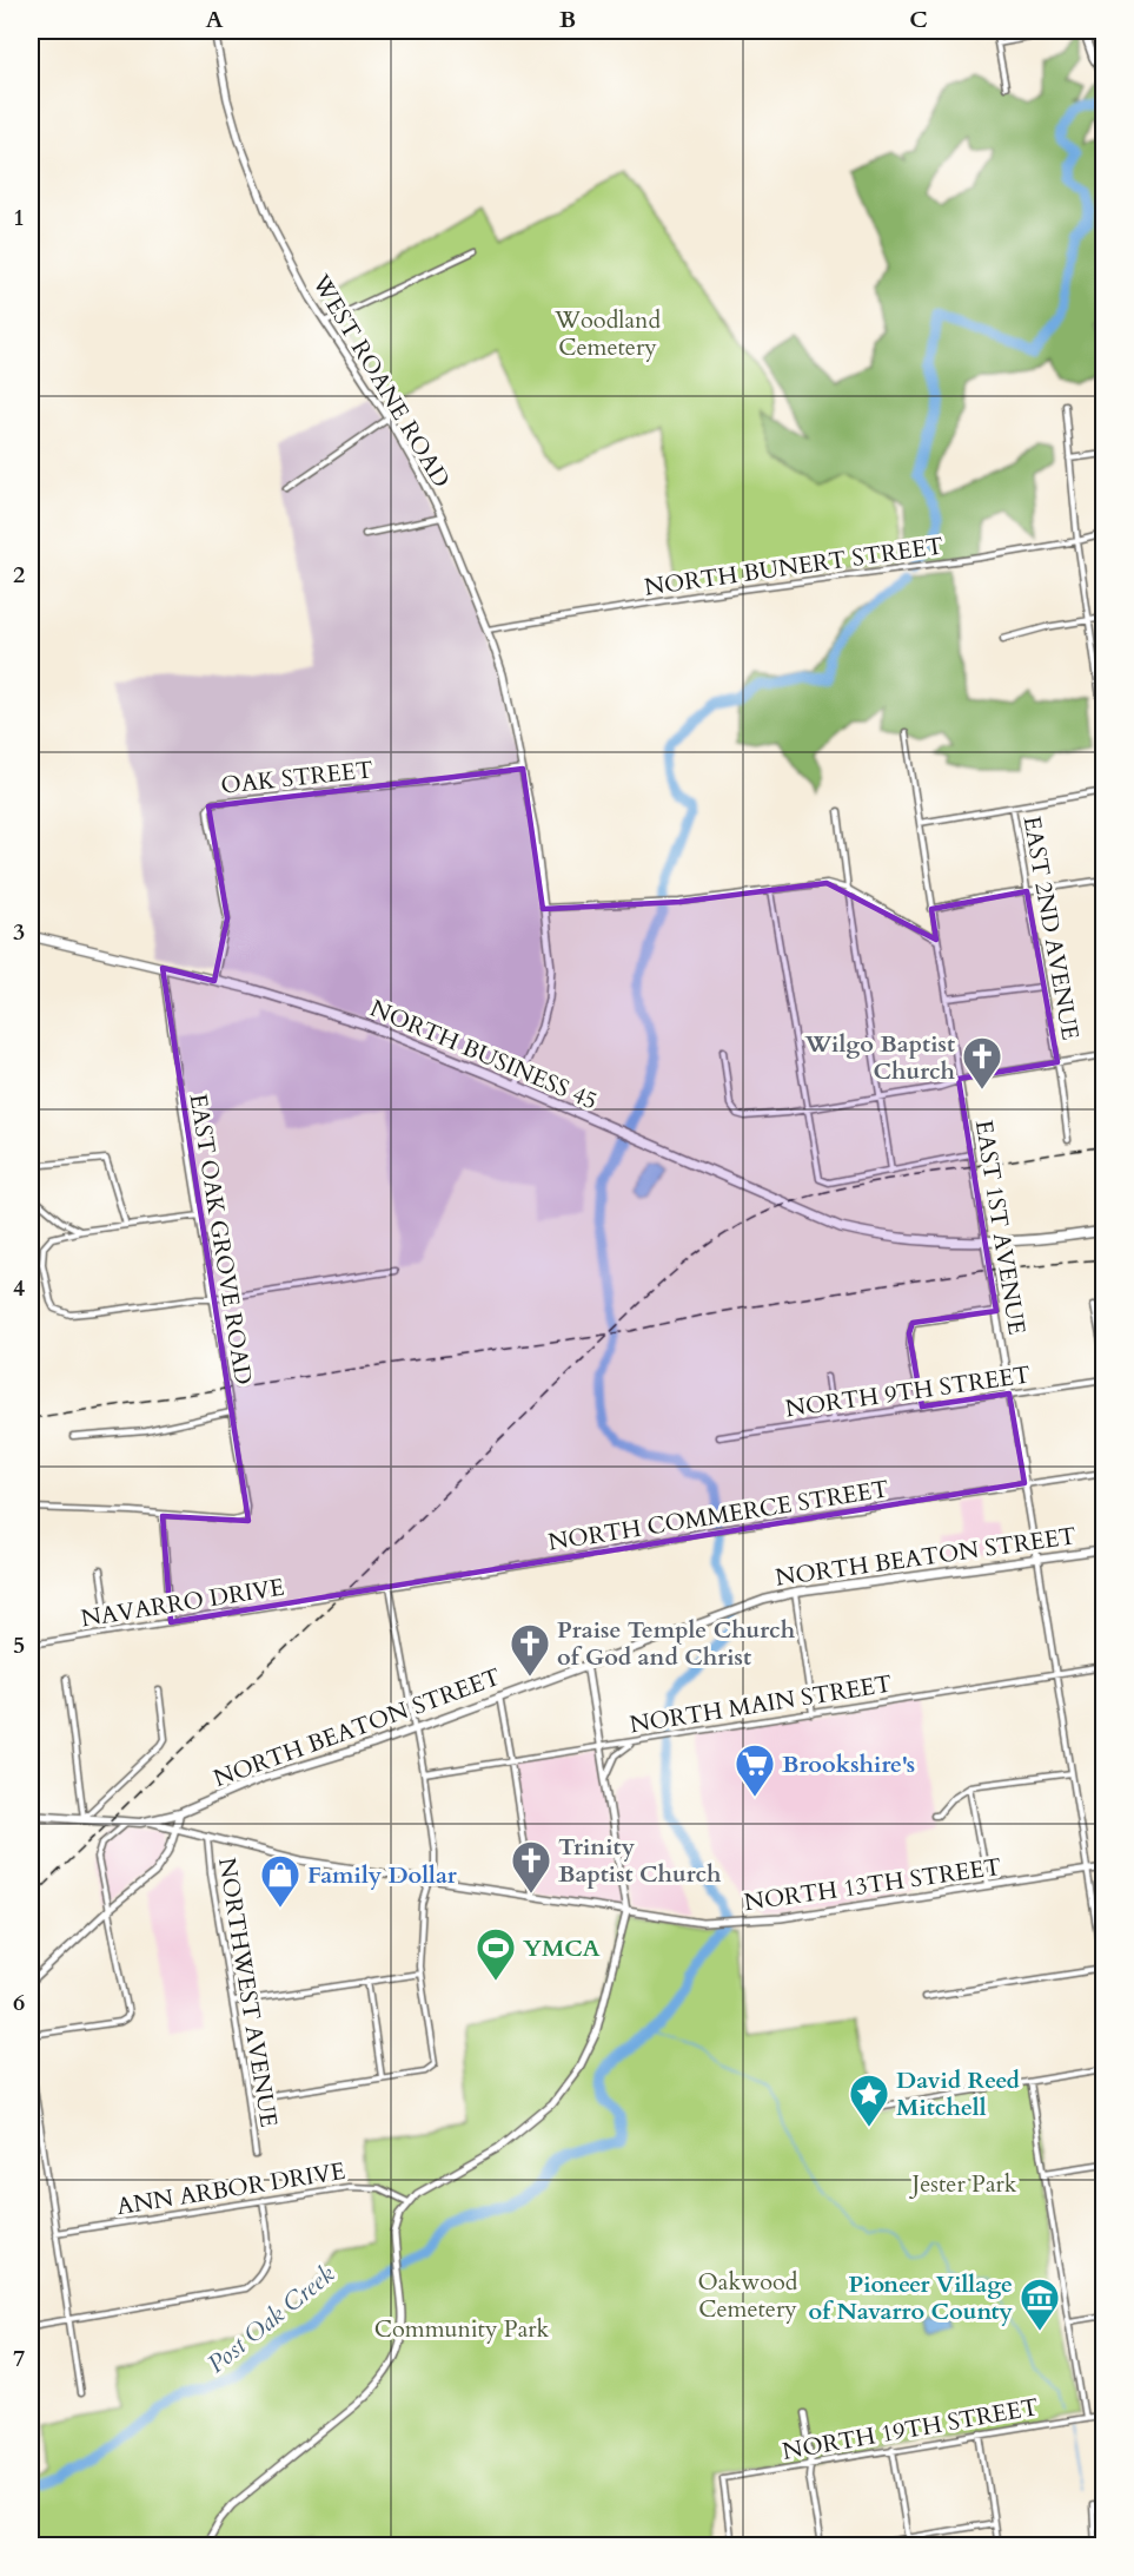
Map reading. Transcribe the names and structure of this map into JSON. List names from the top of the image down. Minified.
{"streets":{"main road":["NORTH BUSINESS 45","NORTH BEATON STREET"],"street":["WEST ROANE ROAD","NORTH BUNERT STREET","OAK STREET","EAST 2ND AVENUE","EAST 1ST AVENUE","EAST OAK GROVE ROAD","NORTH 9TH STREET","NORTH COMMERCE STREET","NAVARRO DRIVE","NORTH MAIN STREET","NORTH 13TH STREET","NORTHWEST AVENUE","ANN ARBOR DRIVE","NORTH 19TH STREET"]},"crossings":[["WEST ROANE ROAD","NORTH BUNERT STREET"],["WEST ROANE ROAD","OAK STREET"],["WEST ROANE ROAD","NORTH BUSINESS 45"],["OAK STREET","NORTH BUSINESS 45"],["NORTH BUSINESS 45","EAST 1ST AVENUE"],["NORTH BUSINESS 45","EAST OAK GROVE ROAD"],["EAST 1ST AVENUE","NORTH 9TH STREET"],["EAST 1ST AVENUE","NORTH COMMERCE STREET"],["EAST 1ST AVENUE","NORTH BEATON STREET"],["NORTH COMMERCE STREET","NAVARRO DRIVE"],["NORTH BEATON STREET","NORTH 13TH STREET"],["NORTH 13TH STREET","NORTHWEST AVENUE"]],"water":["Post Oak Creek"],"parks":["Woodland Cemetery","Jester Park","Oakwood Cemetery","Community Park"],"places":{"church":["Wilgo Baptist Church","Praise Temple Church of God and Christ","Trinity Baptist Church"],"supermarket":["Brookshire's"],"shop":["Family Dollar"],"sports":["YMCA"],"place":["David Reed Mitchell"],"museum":["Pioneer Village of Navarro County"]},"grid":{"columns":["A","B","C"],"rows":["1","2","3","4","5","6","7"]}}
